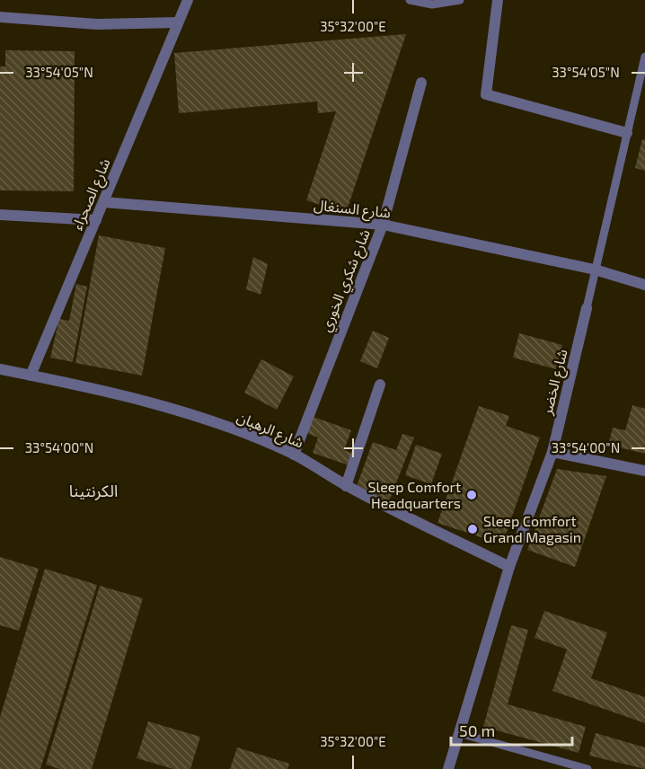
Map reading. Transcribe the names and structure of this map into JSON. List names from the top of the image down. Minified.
{"streets":{"street":["شارع الصحراء","شارع السنغال","شارع شكري الخوري","شارع الخضر","شارع الرهبان"]},"crossings":[["شارع الصحراء","شارع السنغال"],["شارع الصحراء","شارع الرهبان"],["شارع السنغال","شارع شكري الخوري"],["شارع السنغال","شارع الخضر"],["شارع شكري الخوري","شارع الرهبان"],["شارع الخضر","شارع الرهبان"]],"districts":["الكرنتينا"],"places":["Sleep Comfort Headquarters","Sleep Comfort Grand Magasin"],"scale_bar":"50 m","coordinates":["35°32'00\"E","33°54'05\"N","33°54'00\"N"]}
